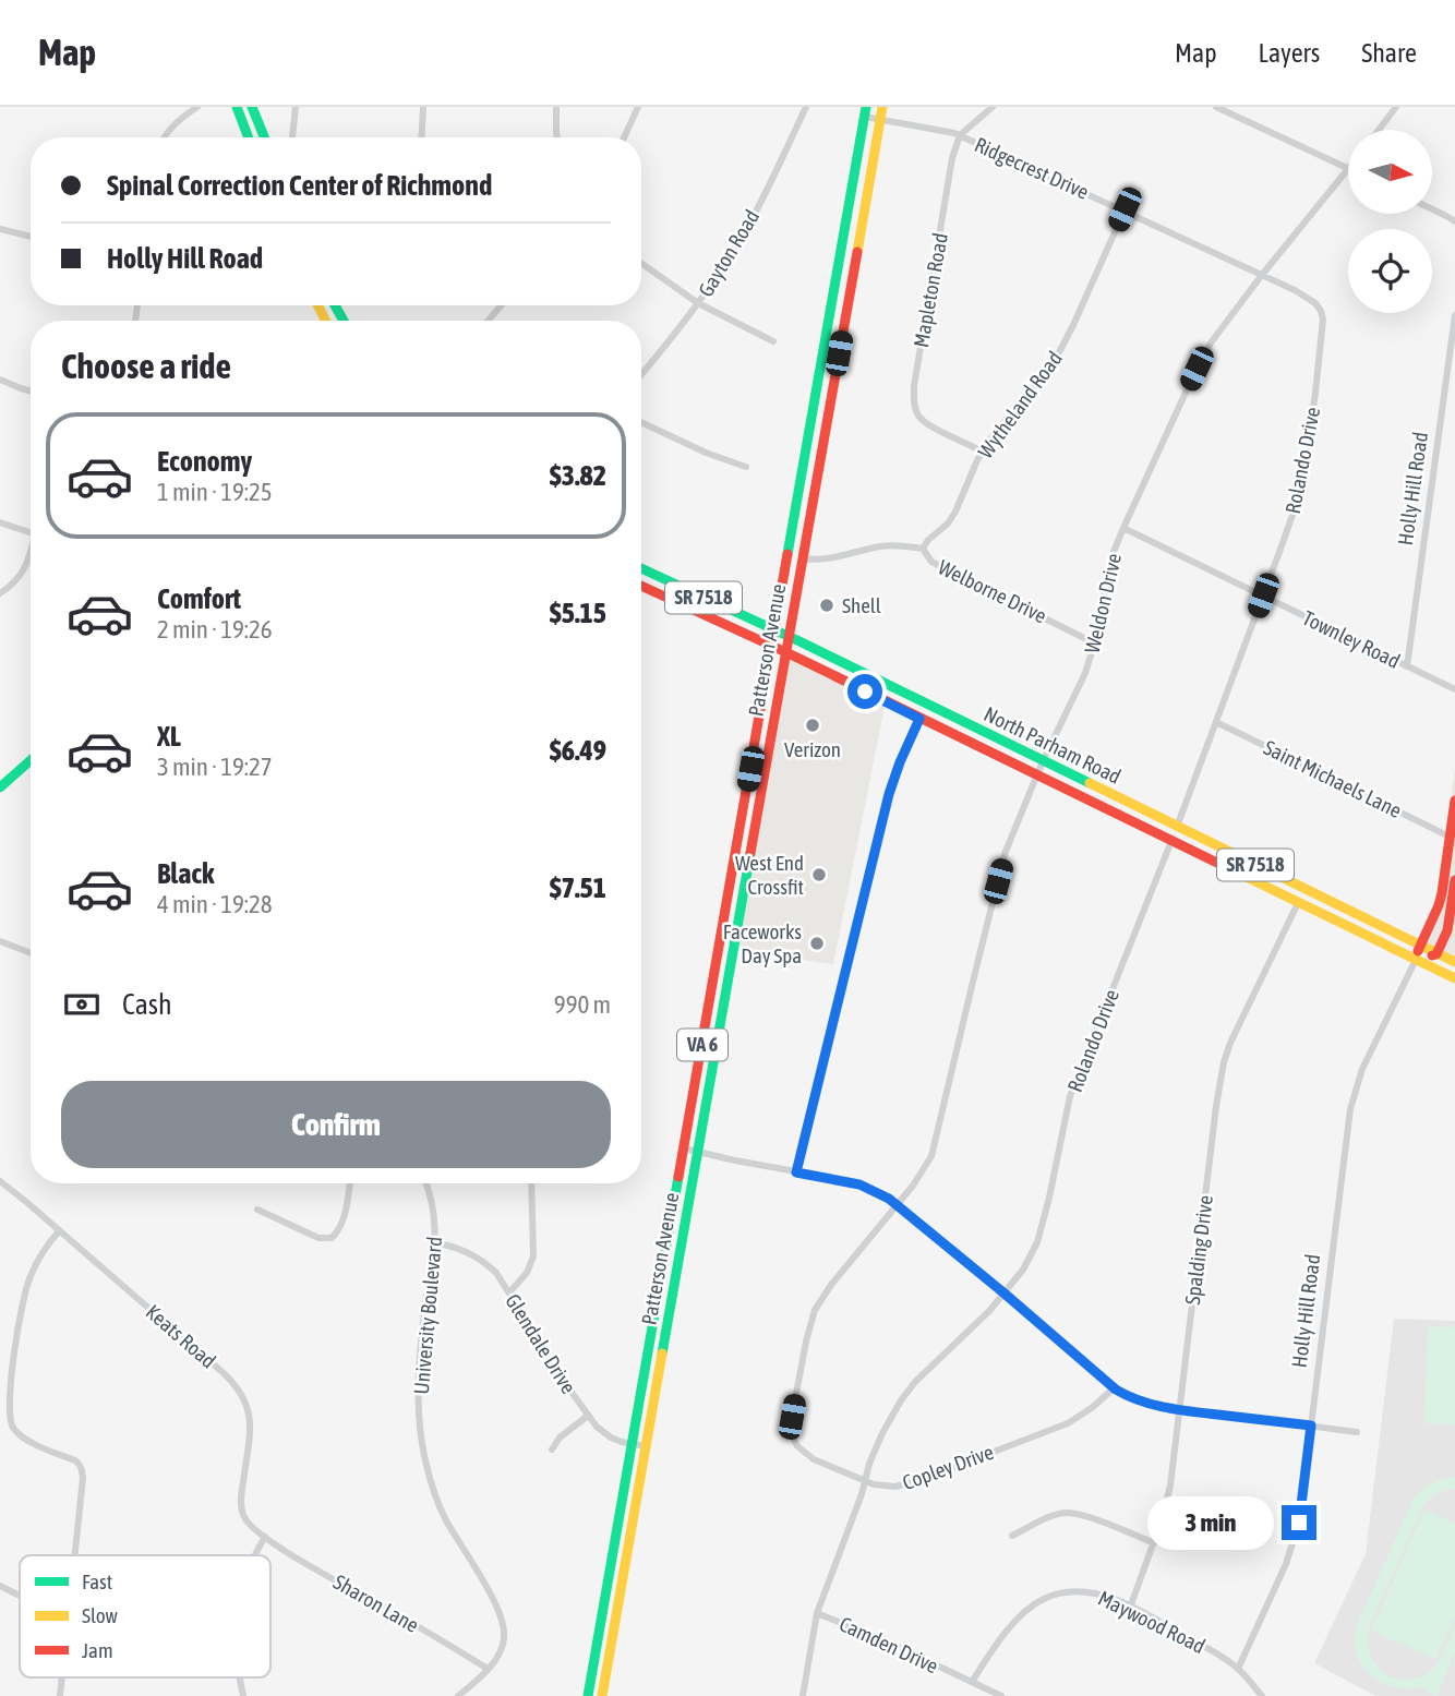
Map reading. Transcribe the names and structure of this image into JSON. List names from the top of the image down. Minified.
{"streets":{"main road":["Holly Hill Road","SR 7518","Patterson Avenue","North Parham Road","VA 6"],"street":["Ridgecrest Drive","Gayton Road","Mapleton Road","Wytheland Road","Rolando Drive","Welborne Drive","Weldon Drive","Townley Road","Saint Michaels Lane","Spalding Drive","University Boulevard","Keats Road","Glendale Drive","Copley Drive","Sharon Lane","Maywood Road","Camden Drive"]},"crossings":[["Ridgecrest Drive","Mapleton Road"],["Ridgecrest Drive","Wytheland Road"],["Ridgecrest Drive","Rolando Drive"],["Ridgecrest Drive","Weldon Drive"],["Ridgecrest Drive","Patterson Avenue"],["Mapleton Road","Wytheland Road"],["Wytheland Road","Welborne Drive"],["Rolando Drive","Townley Road"],["Rolando Drive","North Parham Road"],["Rolando Drive","Saint Michaels Lane"],["Rolando Drive","Copley Drive"],["Rolando Drive","Camden Drive"],["Holly Hill Road","Townley Road"],["Holly Hill Road","North Parham Road"],["Holly Hill Road","Saint Michaels Lane"],["Holly Hill Road","Maywood Road"],["Welborne Drive","Weldon Drive"],["Welborne Drive","Patterson Avenue"],["Weldon Drive","Townley Road"],["Weldon Drive","North Parham Road"],["Weldon Drive","Copley Drive"],["Patterson Avenue","North Parham Road"],["Patterson Avenue","Glendale Drive"],["North Parham Road","Spalding Drive"],["Spalding Drive","Maywood Road"],["University Boulevard","Glendale Drive"],["University Boulevard","Sharon Lane"],["Keats Road","Sharon Lane"],["Maywood Road","Camden Drive"]],"places":["Shell","Verizon","West End Crossfit","Faceworks Day Spa"],"legend":["Fast","Slow","Jam"],"north":"right","page":{"header":"Map","nav":["Map","Layers","Share"],"banner":["Spinal Correction Center of Richmond","Holly Hill Road"],"heading":"Choose a ride","list":[{"name":"Economy","note":"1 min · 19:25","value":"$3.82"},{"name":"Comfort","note":"2 min · 19:26","value":"$5.15"},{"name":"XL","note":"3 min · 19:27","value":"$6.49"},{"name":"Black","note":"4 min · 19:28","value":"$7.51"}],"pay":["Cash","990 m"],"buttons":"Confirm","bubble":"3 min"}}
